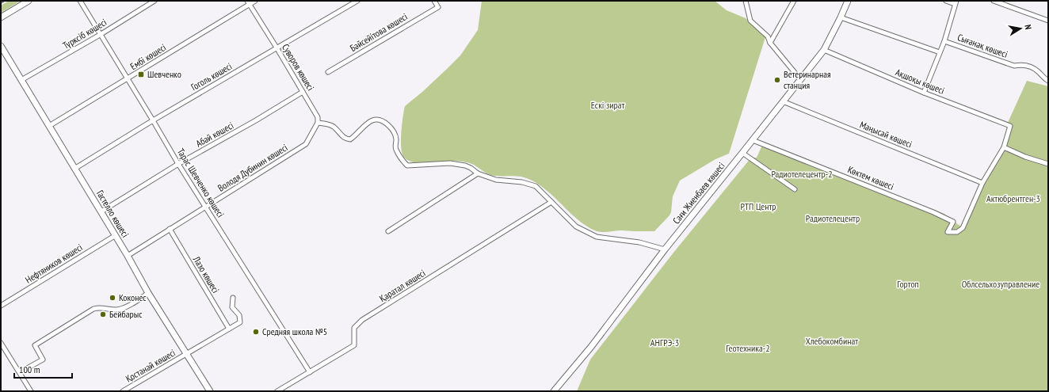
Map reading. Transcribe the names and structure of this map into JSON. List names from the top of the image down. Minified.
{"streets":{"main road":["Сағи Жиенбаев көшесі","Гастелло көшесі"],"street":["Бәйсейітова көшесі","Түрксіб көшесі","Сығанақ көшесі","Ембі көшесі","Суворов көшесі","Гоголь көшесі","Ақшоқы көшесі","Абай көшесі","Маңысай көшесі","Володя Дубинин көшесі","Көктем көшесі","Тарас Шевченко көшесі","Нефтяников көшесі","Лазо көшесі","Қаратал көшесі","Қостанай көшесі"]},"crossings":[["Түрксіб көшесі","Тарас Шевченко көшесі"],["Түрксіб көшесі","Гастелло көшесі"],["Ембі көшесі","Суворов көшесі"],["Ембі көшесі","Тарас Шевченко көшесі"],["Ембі көшесі","Гастелло көшесі"],["Суворов көшесі","Гоголь көшесі"],["Суворов көшесі","Абай көшесі"],["Суворов көшесі","Володя Дубинин көшесі"],["Гоголь көшесі","Тарас Шевченко көшесі"],["Гоголь көшесі","Гастелло көшесі"],["Ақшоқы көшесі","Сағи Жиенбаев көшесі"],["Абай көшесі","Тарас Шевченко көшесі"],["Абай көшесі","Гастелло көшесі"],["Маңысай көшесі","Көктем көшесі"],["Маңысай көшесі","Сағи Жиенбаев көшесі"],["Володя Дубинин көшесі","Тарас Шевченко көшесі"],["Володя Дубинин көшесі","Гастелло көшесі"],["Володя Дубинин көшесі","Лазо көшесі"],["Көктем көшесі","Сағи Жиенбаев көшесі"],["Тарас Шевченко көшесі","Қаратал көшесі"],["Гастелло көшесі","Нефтяников көшесі"],["Гастелло көшесі","Лазо көшесі"],["Гастелло көшесі","Қостанай көшесі"],["Лазо көшесі","Қостанай көшесі"]],"parks":["Ескі зират","Радиотелецентр-2","Актюбрентген-3","РТП Центр","Радиотелецентр","Гортоп","Облсельхозуправление","Хлебокомбинат","АНГРЭ-3","Геотехника-2"],"places":{"transit":["Шевченко"],"other":["Ветеринарная станция","Коконес","Бейбарыс","Средняя школа №5"]},"scale_bar":"100 m","north":"right"}
